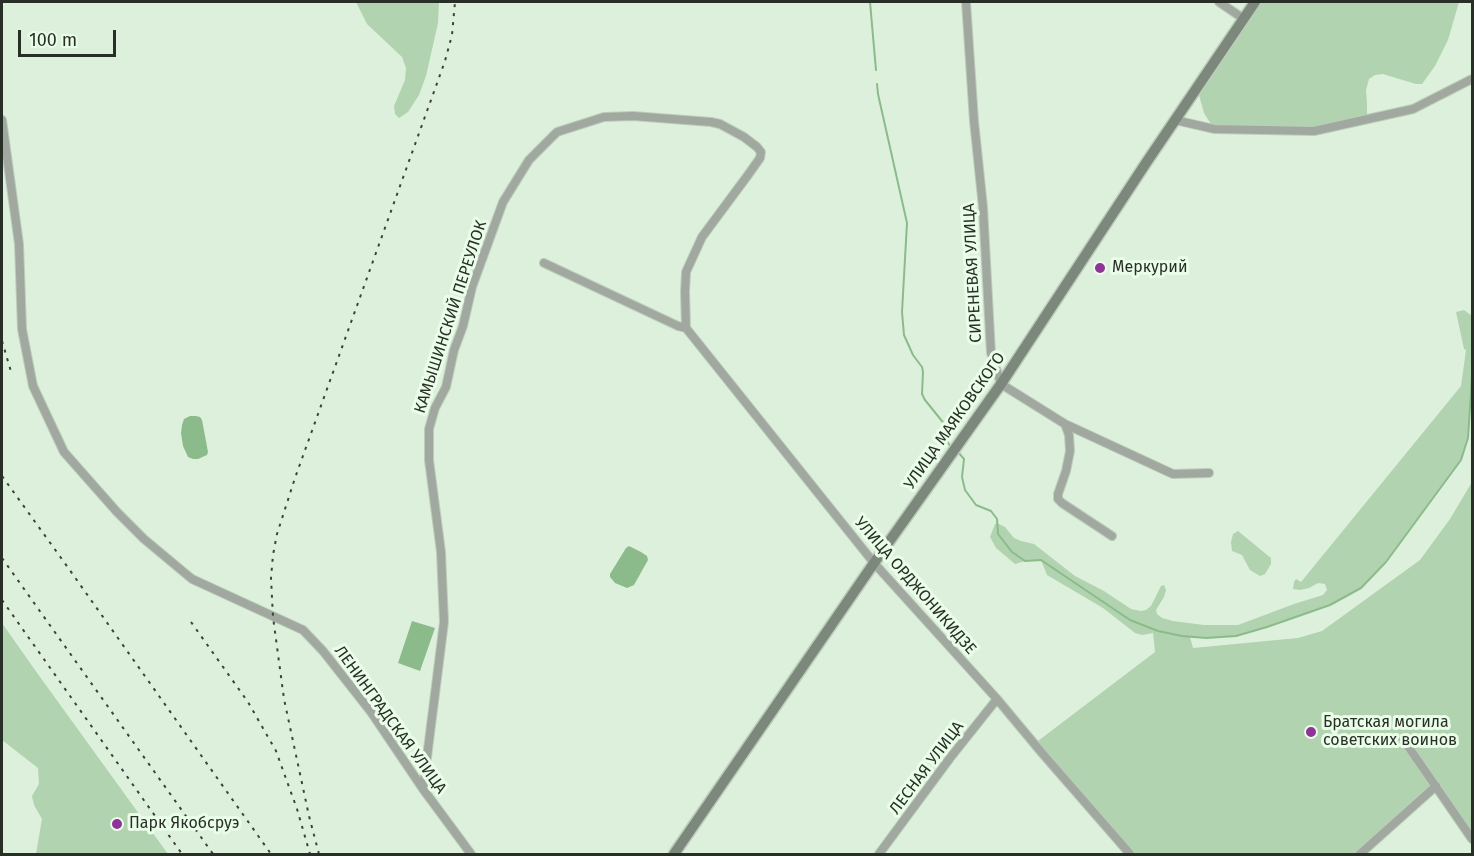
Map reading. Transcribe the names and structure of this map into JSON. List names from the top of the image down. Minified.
{"streets":{"street":["СИРЕНЕВАЯ УЛИЦА","КАМЫШИНСКИЙ ПЕРЕУЛОК","УЛИЦА МАЯКОВСКОГО","УЛИЦА ОРДЖОНИКИДЗЕ","ЛЕНИНГРАДСКАЯ УЛИЦА","ЛЕСНАЯ УЛИЦА"]},"crossings":[["СИРЕНЕВАЯ УЛИЦА","УЛИЦА МАЯКОВСКОГО"],["КАМЫШИНСКИЙ ПЕРЕУЛОК","УЛИЦА ОРДЖОНИКИДЗЕ"],["КАМЫШИНСКИЙ ПЕРЕУЛОК","ЛЕНИНГРАДСКАЯ УЛИЦА"],["УЛИЦА МАЯКОВСКОГО","УЛИЦА ОРДЖОНИКИДЗЕ"],["УЛИЦА ОРДЖОНИКИДЗЕ","ЛЕСНАЯ УЛИЦА"]],"places":["Меркурий","Братская могила советских воинов","Парк Якобсруэ"],"scale_bar":"100 m"}
